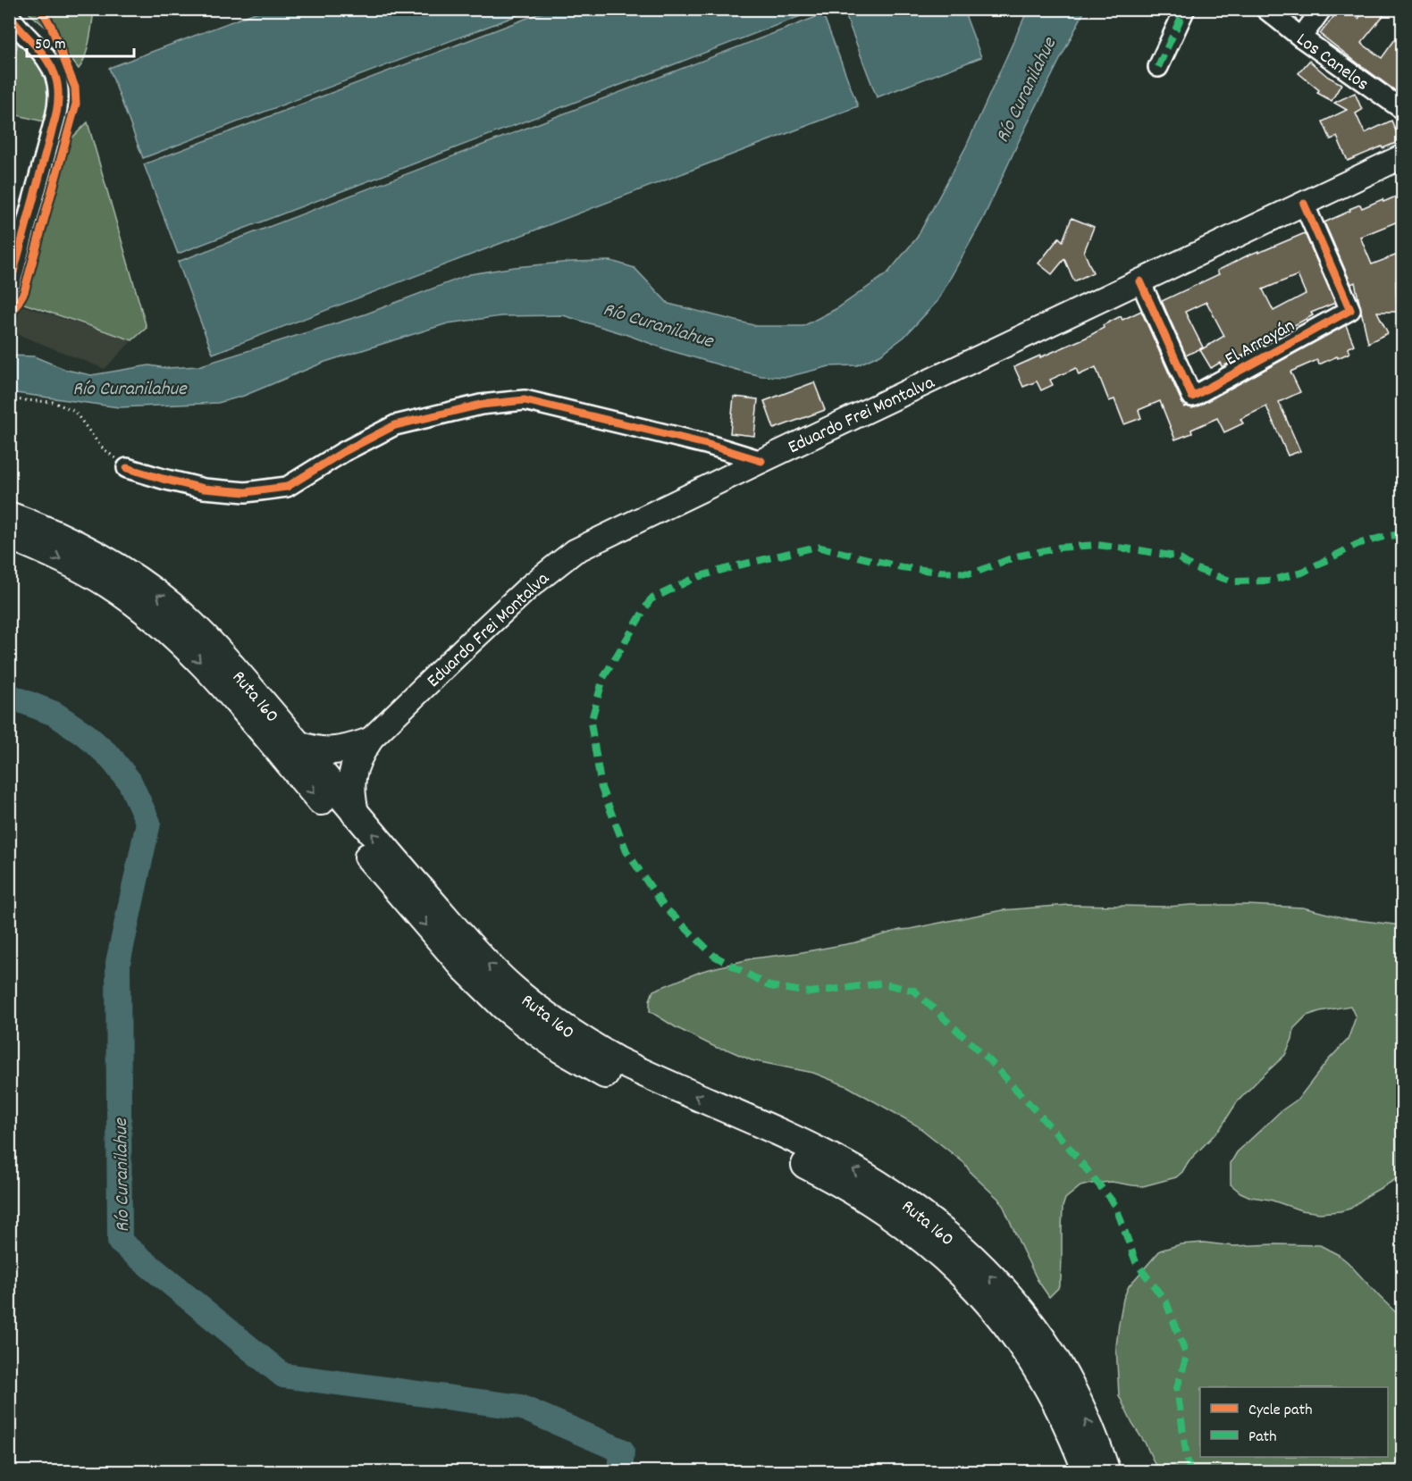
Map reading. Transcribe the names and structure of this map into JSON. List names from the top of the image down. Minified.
{"streets":{"highway":["Ruta 160"],"main road":["Eduardo Frei Montalva"],"street":["Los Canelos","El Arrayán"]},"crossings":[["El Arrayán","Eduardo Frei Montalva"]],"water":["Río Curanilahue"],"legend":["Cycle path","Path"],"scale_bar":"50 m"}
